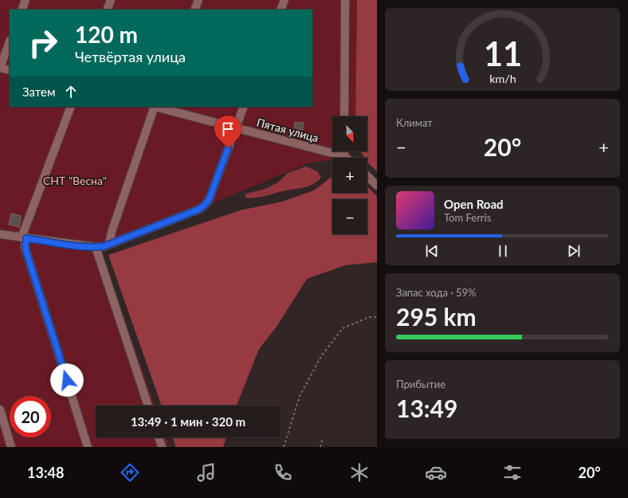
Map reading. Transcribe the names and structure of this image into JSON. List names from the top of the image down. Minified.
{"streets":{"street":["Пятая улица"]},"parks":["СНТ \"Весна\""],"north":"bottom","page":{"turn":["120 m","Четвёртая улица"],"then":"Затем","tile":["Климат",["Запас хода · 59%","295 km"],["Прибытие","13:49"]],"map_buttons":["+","−"],"heat":["−","20°","+"],"song":["Open Road","Tom Ferris"],"limit":"20","trip":"13:49 · 1 мин · 320 m","tabs":["13:48","20°"],"gauge":["11","km/h"]}}
